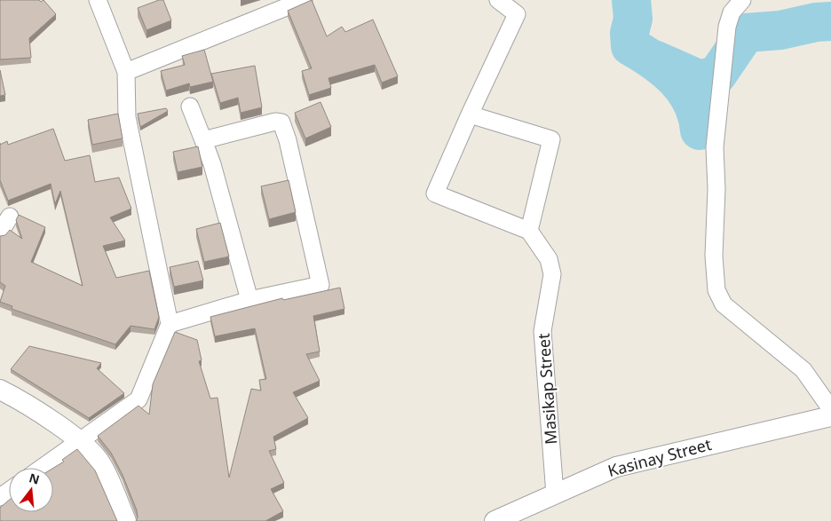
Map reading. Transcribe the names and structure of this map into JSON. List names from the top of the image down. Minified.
{"streets":{"street":["Masikap Street","Kasinay Street"]},"crossings":[["Masikap Street","Kasinay Street"]],"north":"top"}
